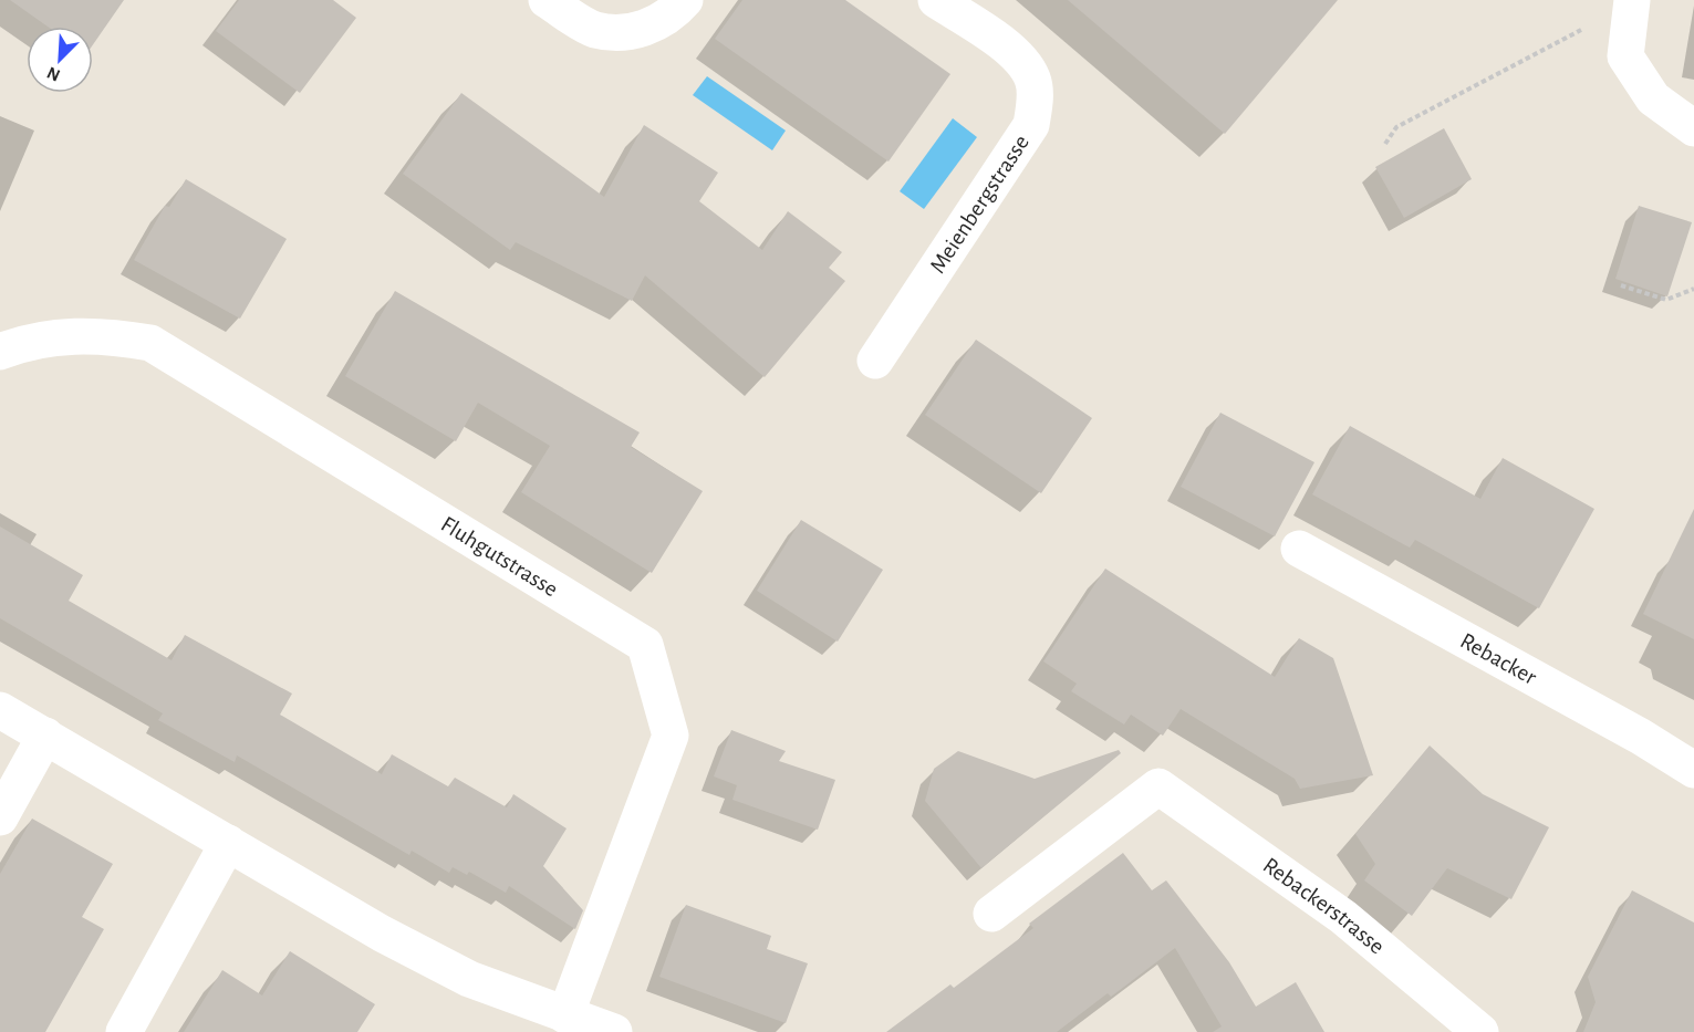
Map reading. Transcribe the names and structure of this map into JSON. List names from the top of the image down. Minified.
{"streets":{"street":["Meienbergstrasse","Fluhgutstrasse","Rebacker","Rebackerstrasse"]},"north":"bottom left"}
